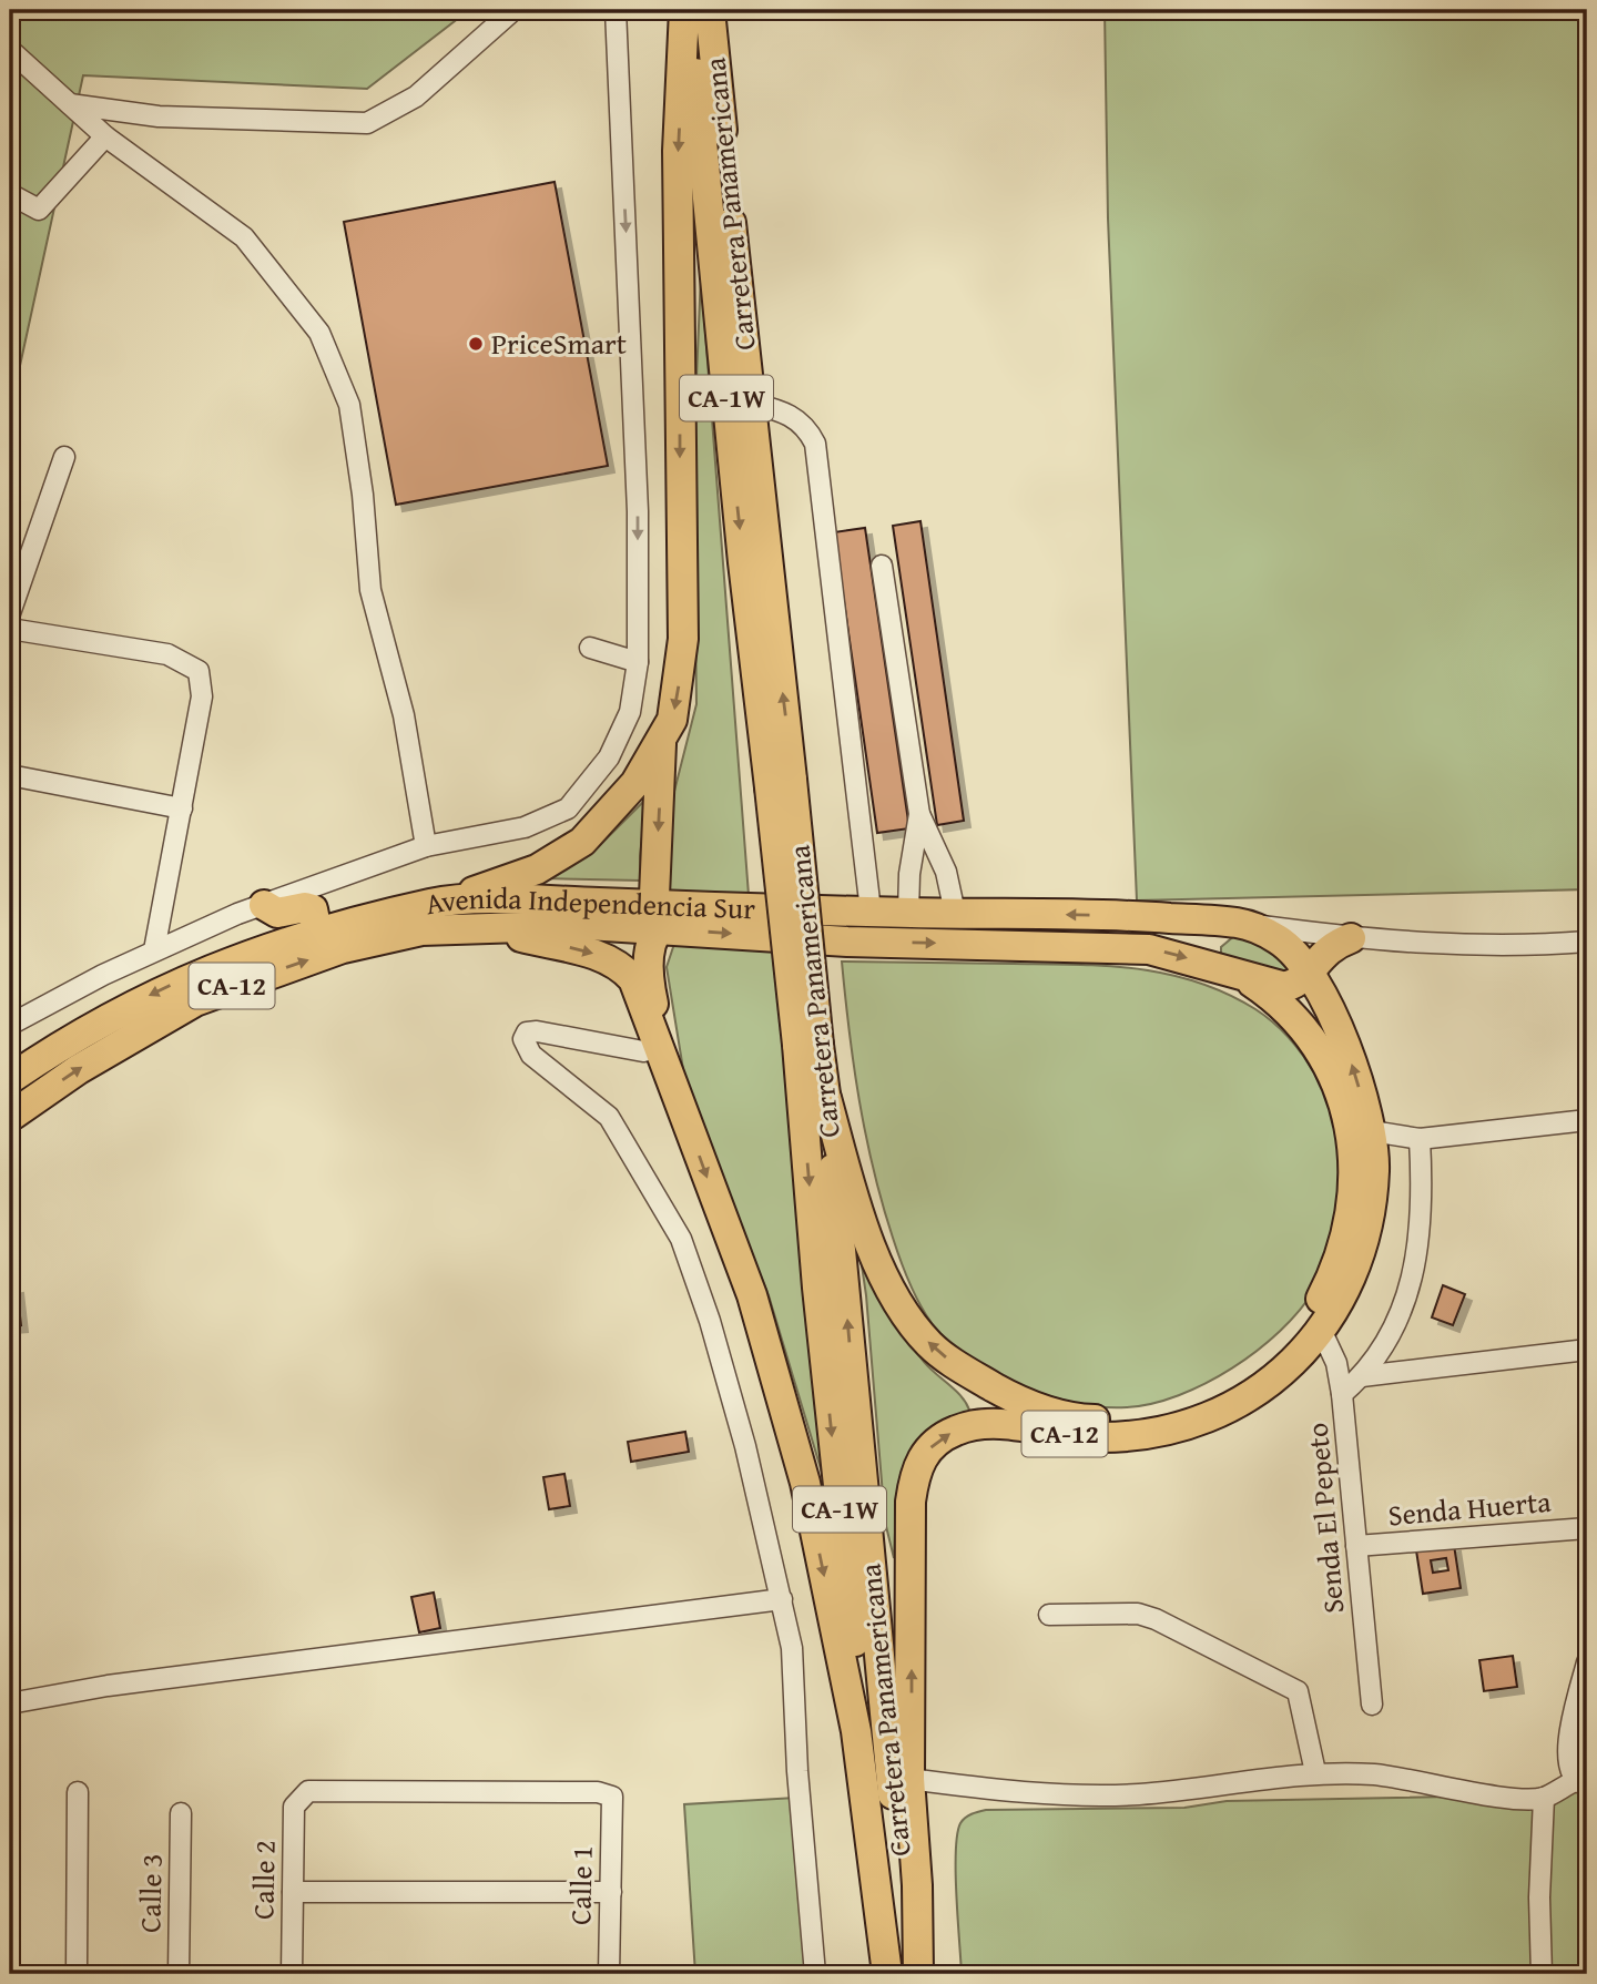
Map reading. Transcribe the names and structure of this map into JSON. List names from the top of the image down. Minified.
{"streets":{"highway":["Carretera Panamericana","CA-1W","Avenida Independencia Sur","CA-12"],"street":["Senda Huerta","Senda El Pepeto","Calle 2","Calle 1","Calle 3"]},"crossings":[["Carretera Panamericana","CA-12"],["Avenida Independencia Sur","CA-12"],["CA-12","Senda El Pepeto"],["Senda Huerta","Senda El Pepeto"],["Calle 2","Calle 1"]],"places":["PriceSmart"]}
